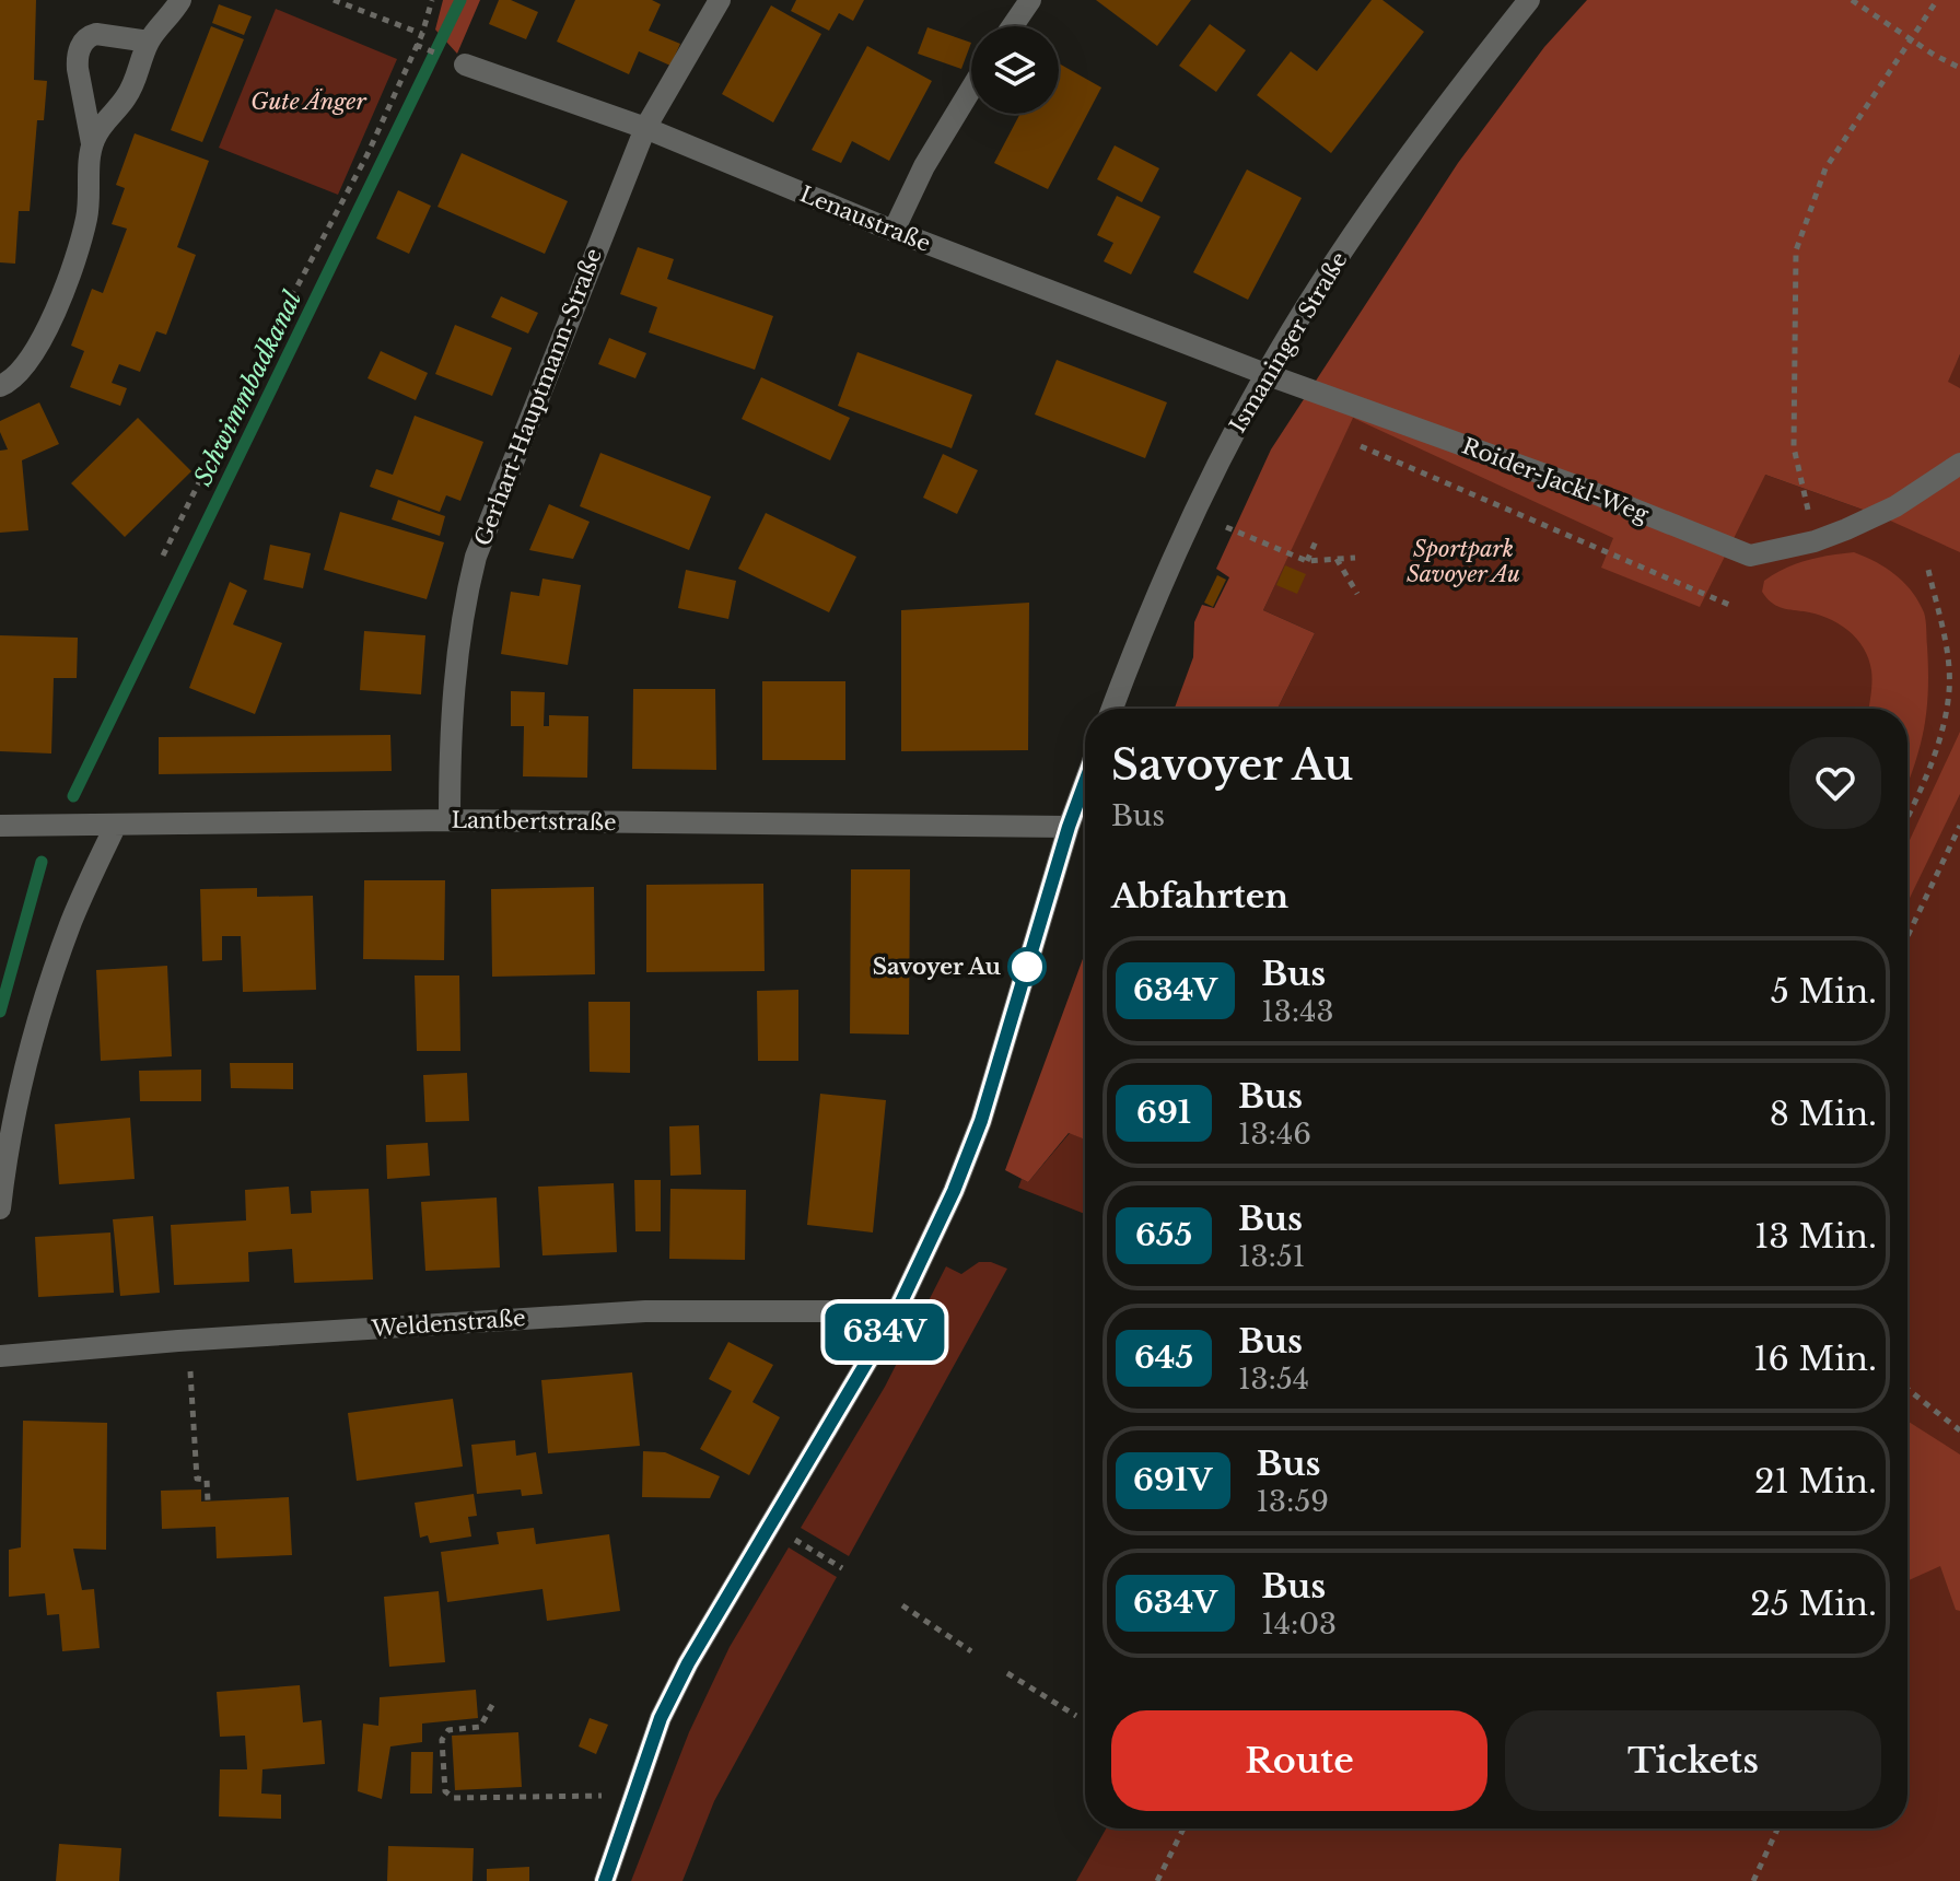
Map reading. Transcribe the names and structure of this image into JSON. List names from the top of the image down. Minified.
{"streets":{"street":["Lenaustraße","Ismaninger Straße","Gerhart-Hauptmann-Straße","Roider-Jackl-Weg","Lantbertstraße","Weldenstraße"]},"crossings":[["Lenaustraße","Ismaninger Straße"],["Lenaustraße","Gerhart-Hauptmann-Straße"],["Lenaustraße","Roider-Jackl-Weg"],["Ismaninger Straße","Roider-Jackl-Weg"],["Gerhart-Hauptmann-Straße","Lantbertstraße"]],"water":["Schwimmbadkanal"],"parks":["Gute Änger","Sportpark Savoyer Au"],"places":["Savoyer Au"],"lines":["bus line 634V"],"page":{"on_map":"634V","heading":[["Savoyer Au","Bus"],"Abfahrten"],"list":[{"mark":"634V","name":"Bus","note":"13:43","value":"5 Min."},{"mark":"691","name":"Bus","note":"13:46","value":"8 Min."},{"mark":"655","name":"Bus","note":"13:51","value":"13 Min."},{"mark":"645","name":"Bus","note":"13:54","value":"16 Min."},{"mark":"691V","name":"Bus","note":"13:59","value":"21 Min."},{"mark":"634V","name":"Bus","note":"14:03","value":"25 Min."}],"buttons":["Route","Tickets"]}}
